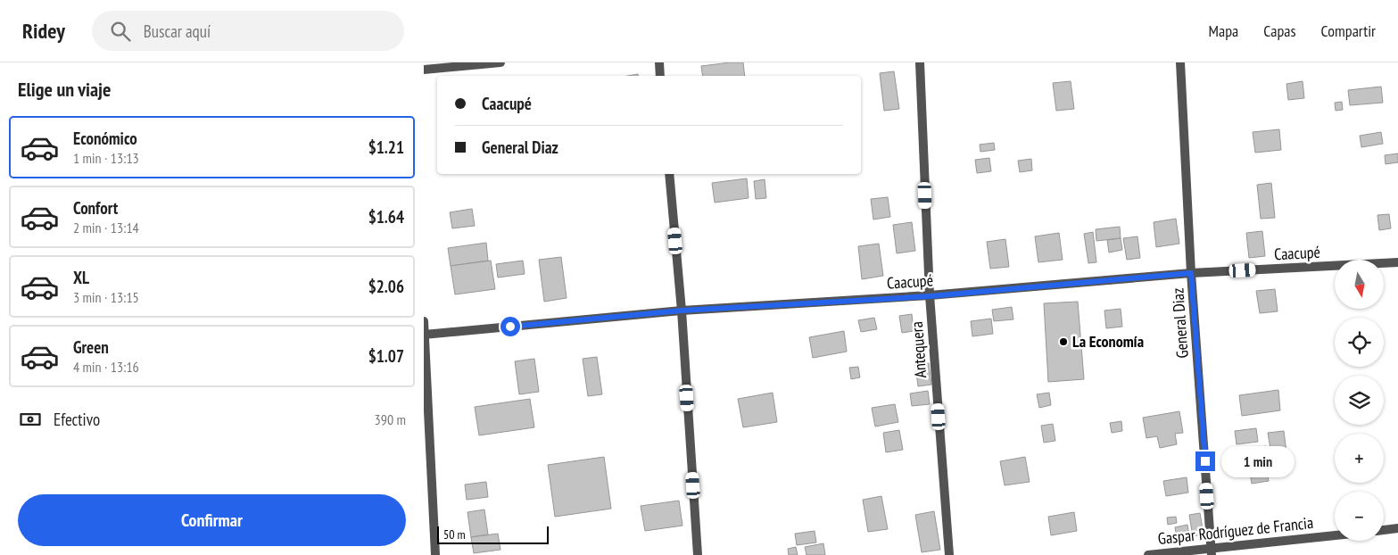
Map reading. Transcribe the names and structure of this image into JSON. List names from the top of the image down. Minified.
{"streets":{"street":["Caacupé","General Diaz","Antequera","Gaspar Rodríguez de Francia"]},"crossings":[["Caacupé","General Diaz"],["Caacupé","Antequera"],["General Diaz","Gaspar Rodríguez de Francia"]],"places":["La Economía"],"scale_bar":"50 m","north":"bottom","page":{"header":"Ridey","search":"Buscar aquí","nav":["Mapa","Capas","Compartir"],"heading":"Elige un viaje","banner":["Caacupé","General Diaz"],"list":[{"name":"Económico","note":"1 min · 13:13","value":"$1.21"},{"name":"Confort","note":"2 min · 13:14","value":"$1.64"},{"name":"XL","note":"3 min · 13:15","value":"$2.06"},{"name":"Green","note":"4 min · 13:16","value":"$1.07"}],"map_buttons":["+","−"],"pay":["Efectivo","390 m"],"bubble":"1 min","buttons":"Confirmar","scale":"50 m"}}
